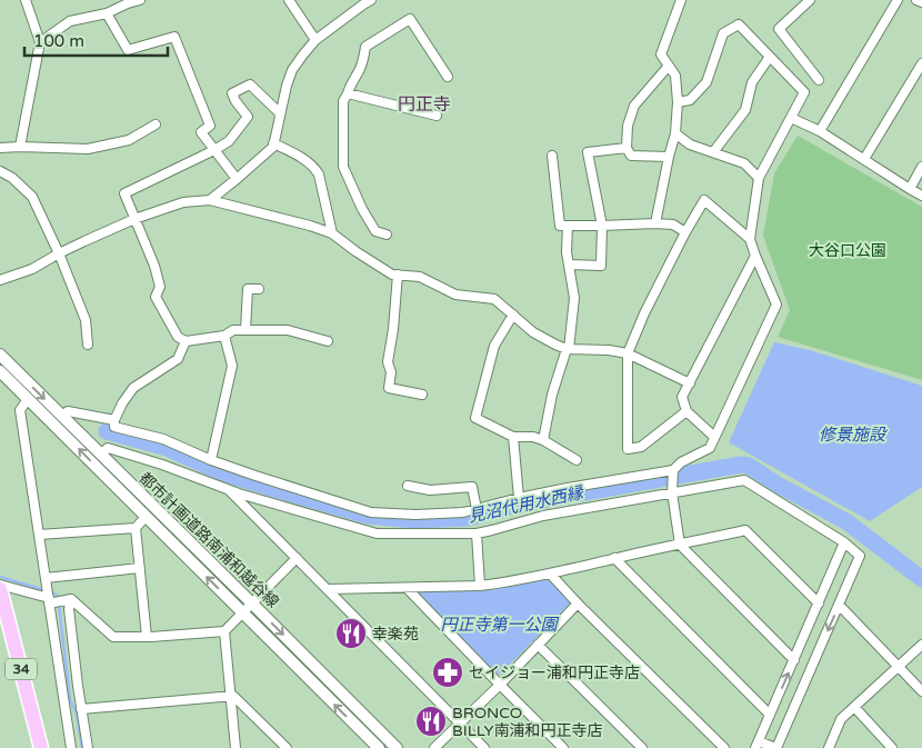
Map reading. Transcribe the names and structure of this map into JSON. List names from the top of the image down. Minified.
{"streets":{"main road":["34"],"street":["都市計画道路南浦和越谷線"]},"districts":["円正寺"],"water":["修景施設","見沼代用水西縁","円正寺第一公園"],"parks":["大谷口公園"],"places":{"restaurant":["幸楽苑","BRONCO BILLY南浦和円正寺店"],"pharmacy":["セイジョー浦和円正寺店"]},"scale_bar":"100 m"}
